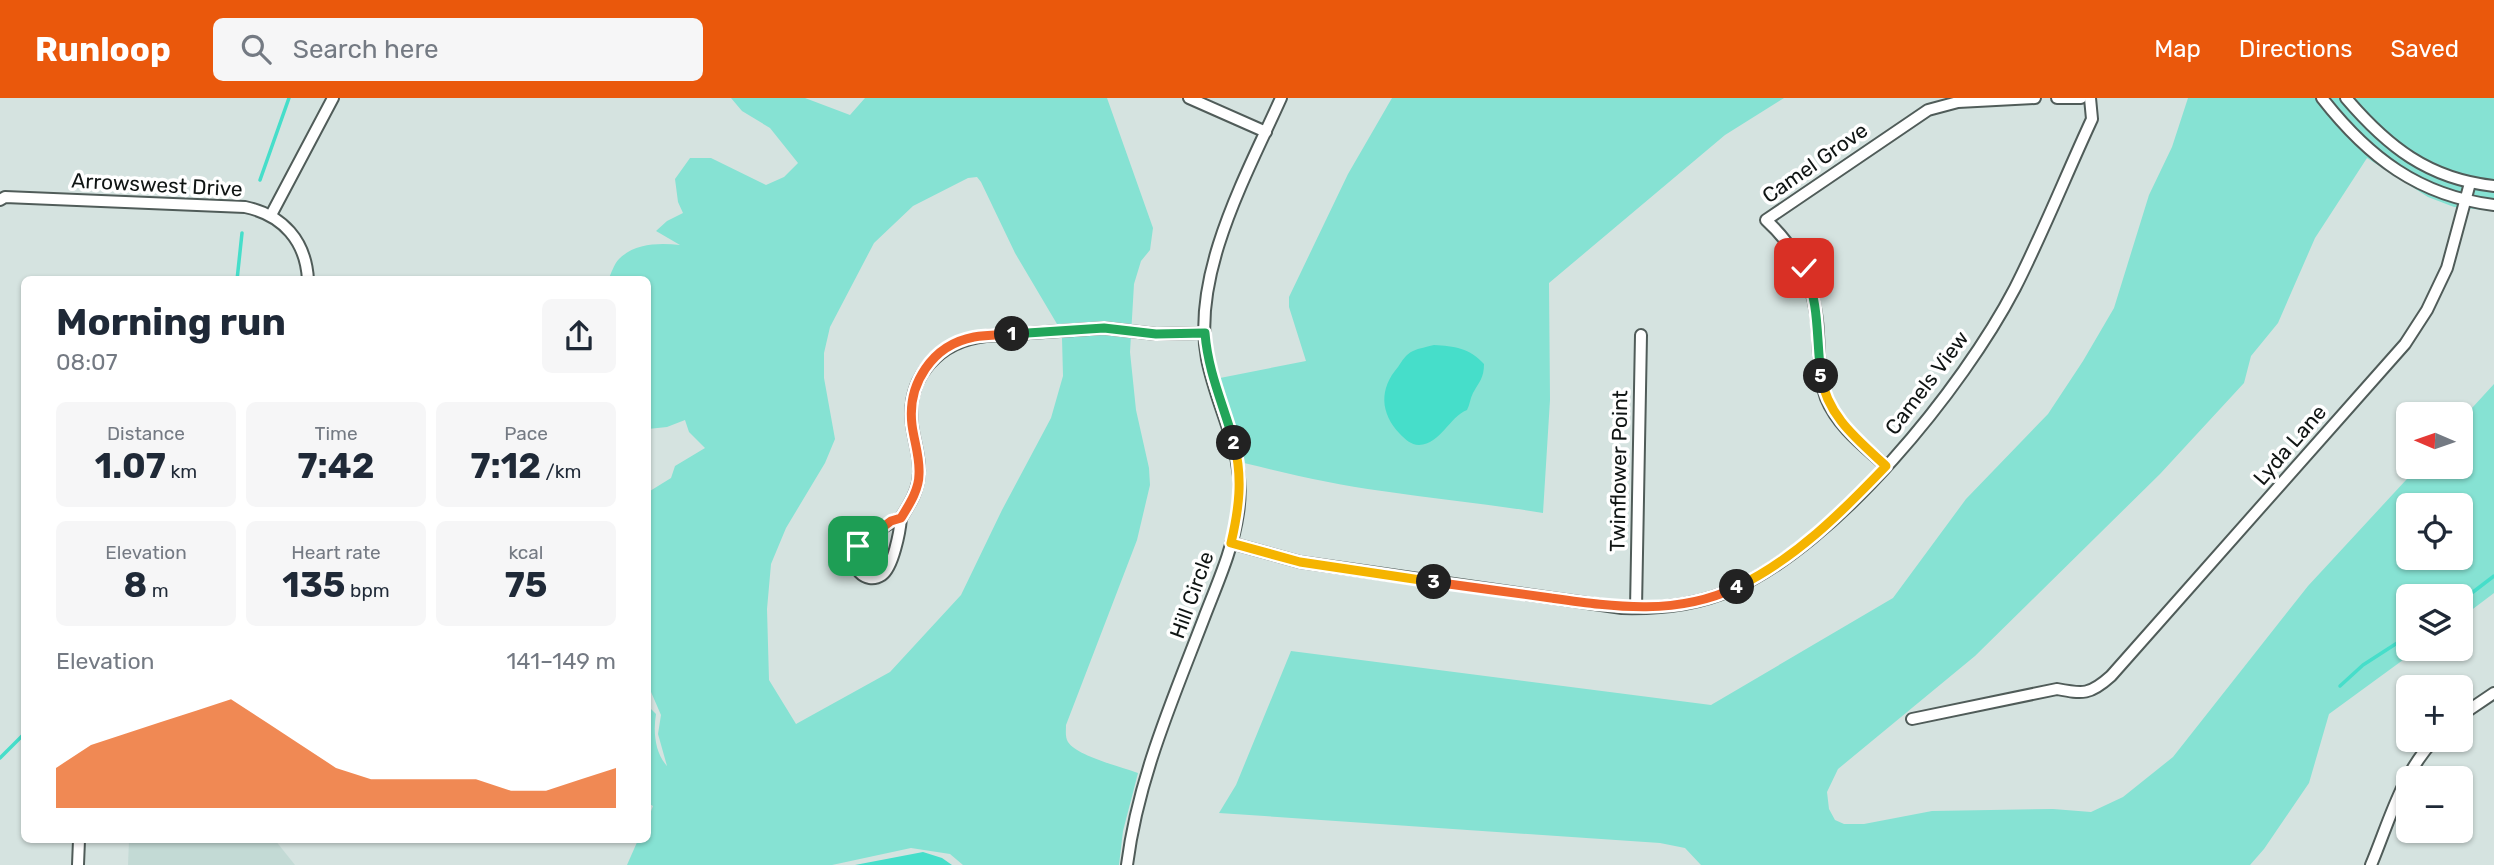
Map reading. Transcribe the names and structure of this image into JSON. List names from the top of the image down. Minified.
{"streets":{"street":["Camel Grove","Arrowswest Drive","Camels View","Lyda Lane","Twinflower Point","Hill Circle"]},"crossings":[["Camel Grove","Camels View"],["Camels View","Twinflower Point"],["Camels View","Hill Circle"]],"north":"left","page":{"header":"Runloop","search":"Search here","nav":["Map","Directions","Saved"],"heading":["Morning run","08:07"],"pins":["1","5","2","3","4"],"stats":[["Distance","1.07 km"],["Time","7:42"],["Pace","7:12 /km"],["Elevation","8 m"],["Heart rate","135 bpm"],["kcal","75"]],"map_buttons":["+","−"],"chart":["Elevation","141–149 m"]}}
